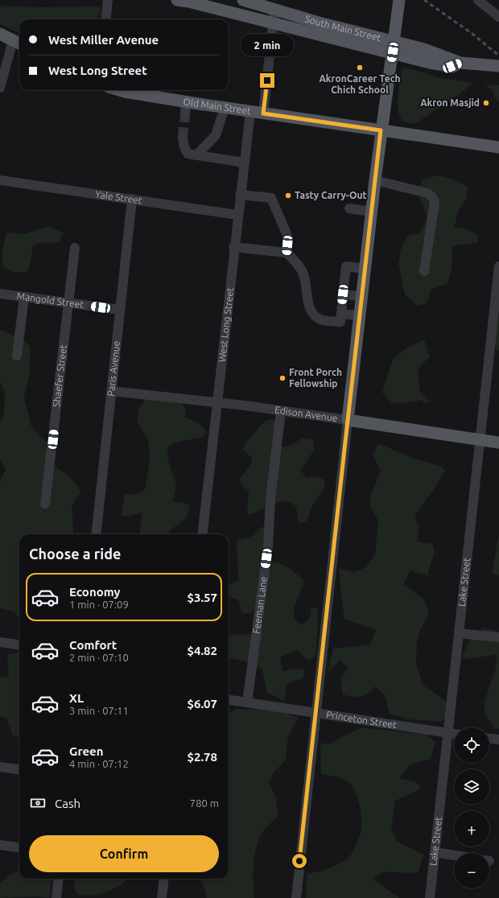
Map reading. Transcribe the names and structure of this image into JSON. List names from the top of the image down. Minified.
{"streets":{"main road":["South Main Street","Old Main Street","Edison Avenue"],"street":["Yale Street","Mangold Street","West Long Street","Paris Avenue","Shaefer Street","Lake Street","Feeman Lane","Princeton Street"]},"crossings":[["Old Main Street","West Long Street"],["Yale Street","West Long Street"],["Yale Street","Paris Avenue"],["Mangold Street","Paris Avenue"],["Mangold Street","Shaefer Street"],["West Long Street","Edison Avenue"],["Paris Avenue","Edison Avenue"],["Edison Avenue","Lake Street"],["Edison Avenue","Feeman Lane"],["Lake Street","Princeton Street"],["Feeman Lane","Princeton Street"]],"places":["AkronCareer Tech Chich School","Akron Masjid","Tasty Carry-Out","Front Porch Fellowship"],"page":{"banner":["West Miller Avenue","West Long Street"],"bubble":"2 min","heading":"Choose a ride","list":[{"name":"Economy","note":"1 min · 07:09","value":"$3.57"},{"name":"Comfort","note":"2 min · 07:10","value":"$4.82"},{"name":"XL","note":"3 min · 07:11","value":"$6.07"},{"name":"Green","note":"4 min · 07:12","value":"$2.78"}],"map_buttons":["+","−"],"pay":["Cash","780 m"],"buttons":"Confirm"}}
